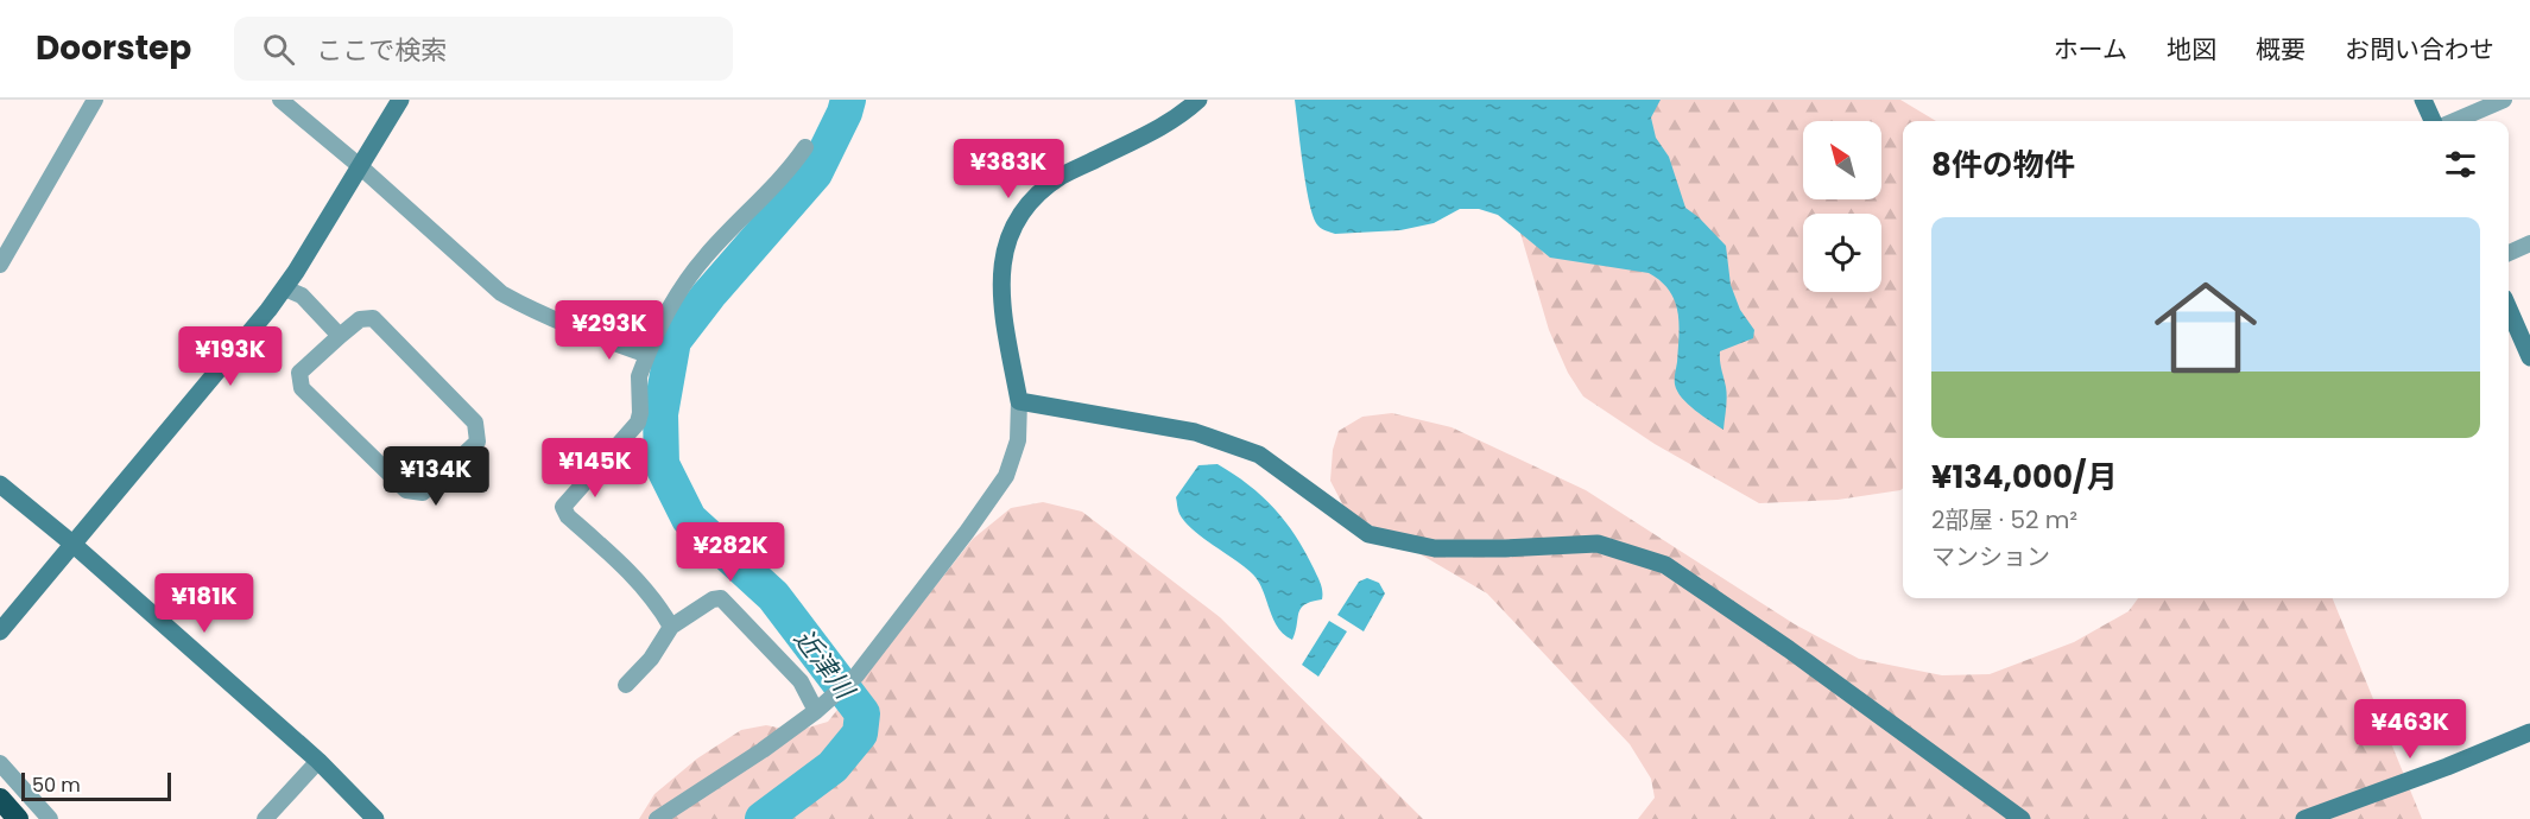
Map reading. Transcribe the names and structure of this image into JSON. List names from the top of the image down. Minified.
{"water":["近津川"],"scale_bar":"50 m","north":"top left","page":{"header":"Doorstep","search":"ここで検索","nav":["ホーム","地図","概要","お問い合わせ"],"heading":"8件の物件","price":["¥383K","¥293K","¥193K","¥145K","¥134K","¥282K","¥181K","¥463K"],"list":[{"name":"¥134,000/月","note":"2部屋 · 52 m² · マンション"}],"scale":"50 m"}}
